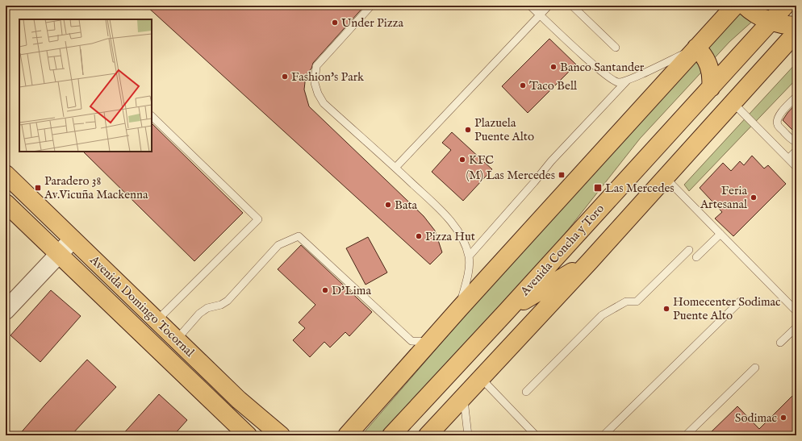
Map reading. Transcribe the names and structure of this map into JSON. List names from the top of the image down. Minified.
{"streets":{"main road":["Avenida Concha y Toro","Avenida Domingo Tocornal"]},"places":{"other":["Under Pizza","Banco Santander","Fashion's Park","Taco Bell","Plazuela Puente Alto","KFC","Feria Artesanal","Bata","Pizza Hut","D'Lima","Homecenter Sodimac Puente Alto","Sodimac"],"transit":["(M) Las Mercedes","Paradero 38 Av.Vicuña Mackenna","Las Mercedes"]}}
